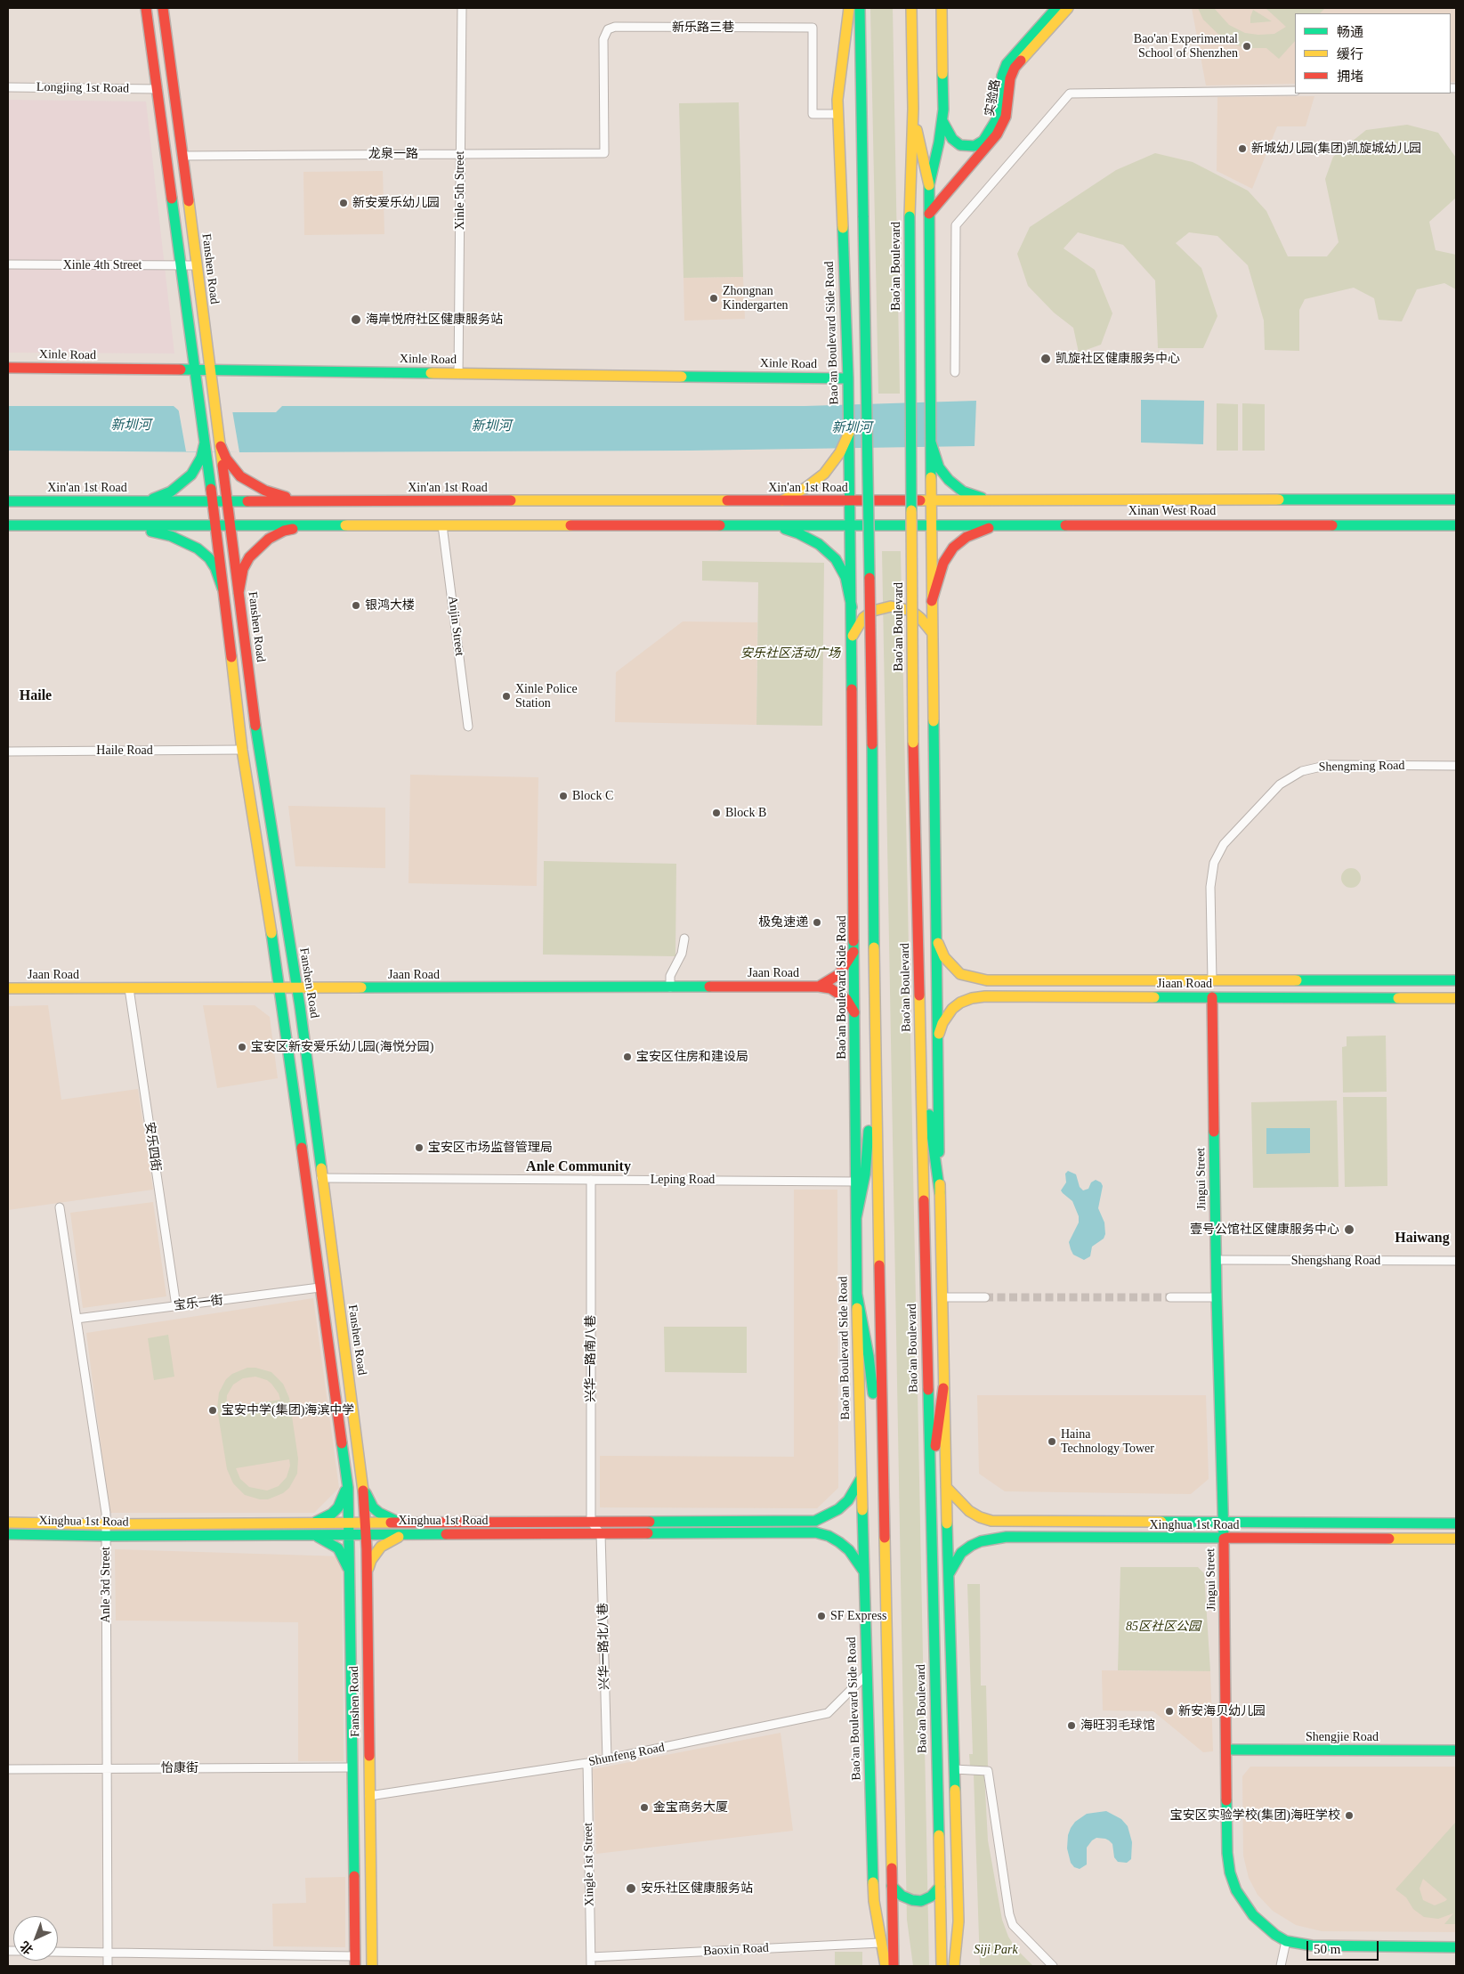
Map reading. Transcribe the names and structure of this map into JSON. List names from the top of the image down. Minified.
{"streets":{"main road":["实验路","Bao'an Boulevard","Fanshen Road","Bao'an Boulevard Side Road","Xinle Road","Xin'an 1st Road","Xinan West Road","Jaan Road","Jiaan Road","Jingui Street","Xinghua 1st Road","Shengjie Road"],"street":["新乐路三巷","Longjing 1st Road","龙泉一路","Xinle 5th Street","Xinle 4th Street","Anjin Street","Haile Road","Shengming Road","安乐四街","Leping Road","Shengshang Road","宝乐一街","兴华一路南八巷","Anle 3rd Street","兴华一路北八巷","Shunfeng Road","怡康街","Xingle 1st Street","Baoxin Road"]},"crossings":[["新乐路三巷","龙泉一路"],["新乐路三巷","Bao'an Boulevard Side Road"],["Longjing 1st Road","Fanshen Road"],["龙泉一路","Xinle 5th Street"],["龙泉一路","Fanshen Road"],["Xinle 5th Street","Xinle Road"],["Xinle 4th Street","Fanshen Road"],["Fanshen Road","Xinle Road"],["Fanshen Road","Xin'an 1st Road"],["Fanshen Road","Haile Road"],["Fanshen Road","Jaan Road"],["Fanshen Road","Leping Road"],["Fanshen Road","宝乐一街"],["Fanshen Road","Xinghua 1st Road"],["Fanshen Road","Shunfeng Road"],["Fanshen Road","怡康街"],["Bao'an Boulevard Side Road","Xinle Road"],["Bao'an Boulevard Side Road","Xin'an 1st Road"],["Bao'an Boulevard Side Road","Xinan West Road"],["Bao'an Boulevard Side Road","Leping Road"],["Bao'an Boulevard Side Road","Xinghua 1st Road"],["Bao'an Boulevard Side Road","Shunfeng Road"],["Bao'an Boulevard Side Road","Baoxin Road"],["Xin'an 1st Road","Xinan West Road"],["Shengming Road","Jiaan Road"],["Jaan Road","安乐四街"],["Jiaan Road","Jingui Street"],["安乐四街","宝乐一街"],["Jingui Street","Shengshang Road"],["Jingui Street","Xinghua 1st Road"],["Jingui Street","Shengjie Road"],["Leping Road","兴华一路南八巷"],["宝乐一街","Anle 3rd Street"],["兴华一路南八巷","Xinghua 1st Road"],["Xinghua 1st Road","Anle 3rd Street"],["Xinghua 1st Road","兴华一路北八巷"],["Anle 3rd Street","怡康街"],["兴华一路北八巷","Shunfeng Road"],["Shunfeng Road","Xingle 1st Street"],["Xingle 1st Street","Baoxin Road"]],"districts":["Haile","Anle Community","Haiwang"],"water":["新圳河"],"parks":["安乐社区活动广场","85区社区公园","Siji Park"],"places":["Bao'an Experimental School of Shenzhen","新城幼儿园(集团)凯旋城幼儿园","新安爱乐幼儿园","Zhongnan Kindergarten","海岸悦府社区健康服务站","凯旋社区健康服务中心","银鸿大楼","Xinle Police Station","Block C","Block B","极兔速递","宝安区新安爱乐幼儿园(海悦分园)","宝安区住房和建设局","宝安区市场监督管理局","壹号公馆社区健康服务中心","宝安中学(集团)海滨中学","Haina Technology Tower","SF Express","新安海贝幼儿园","海旺羽毛球馆","金宝商务大厦","宝安区实验学校(集团)海旺学校","安乐社区健康服务站"],"legend":["畅通","缓行","拥堵"],"scale_bar":"50 m","north":"bottom left"}
